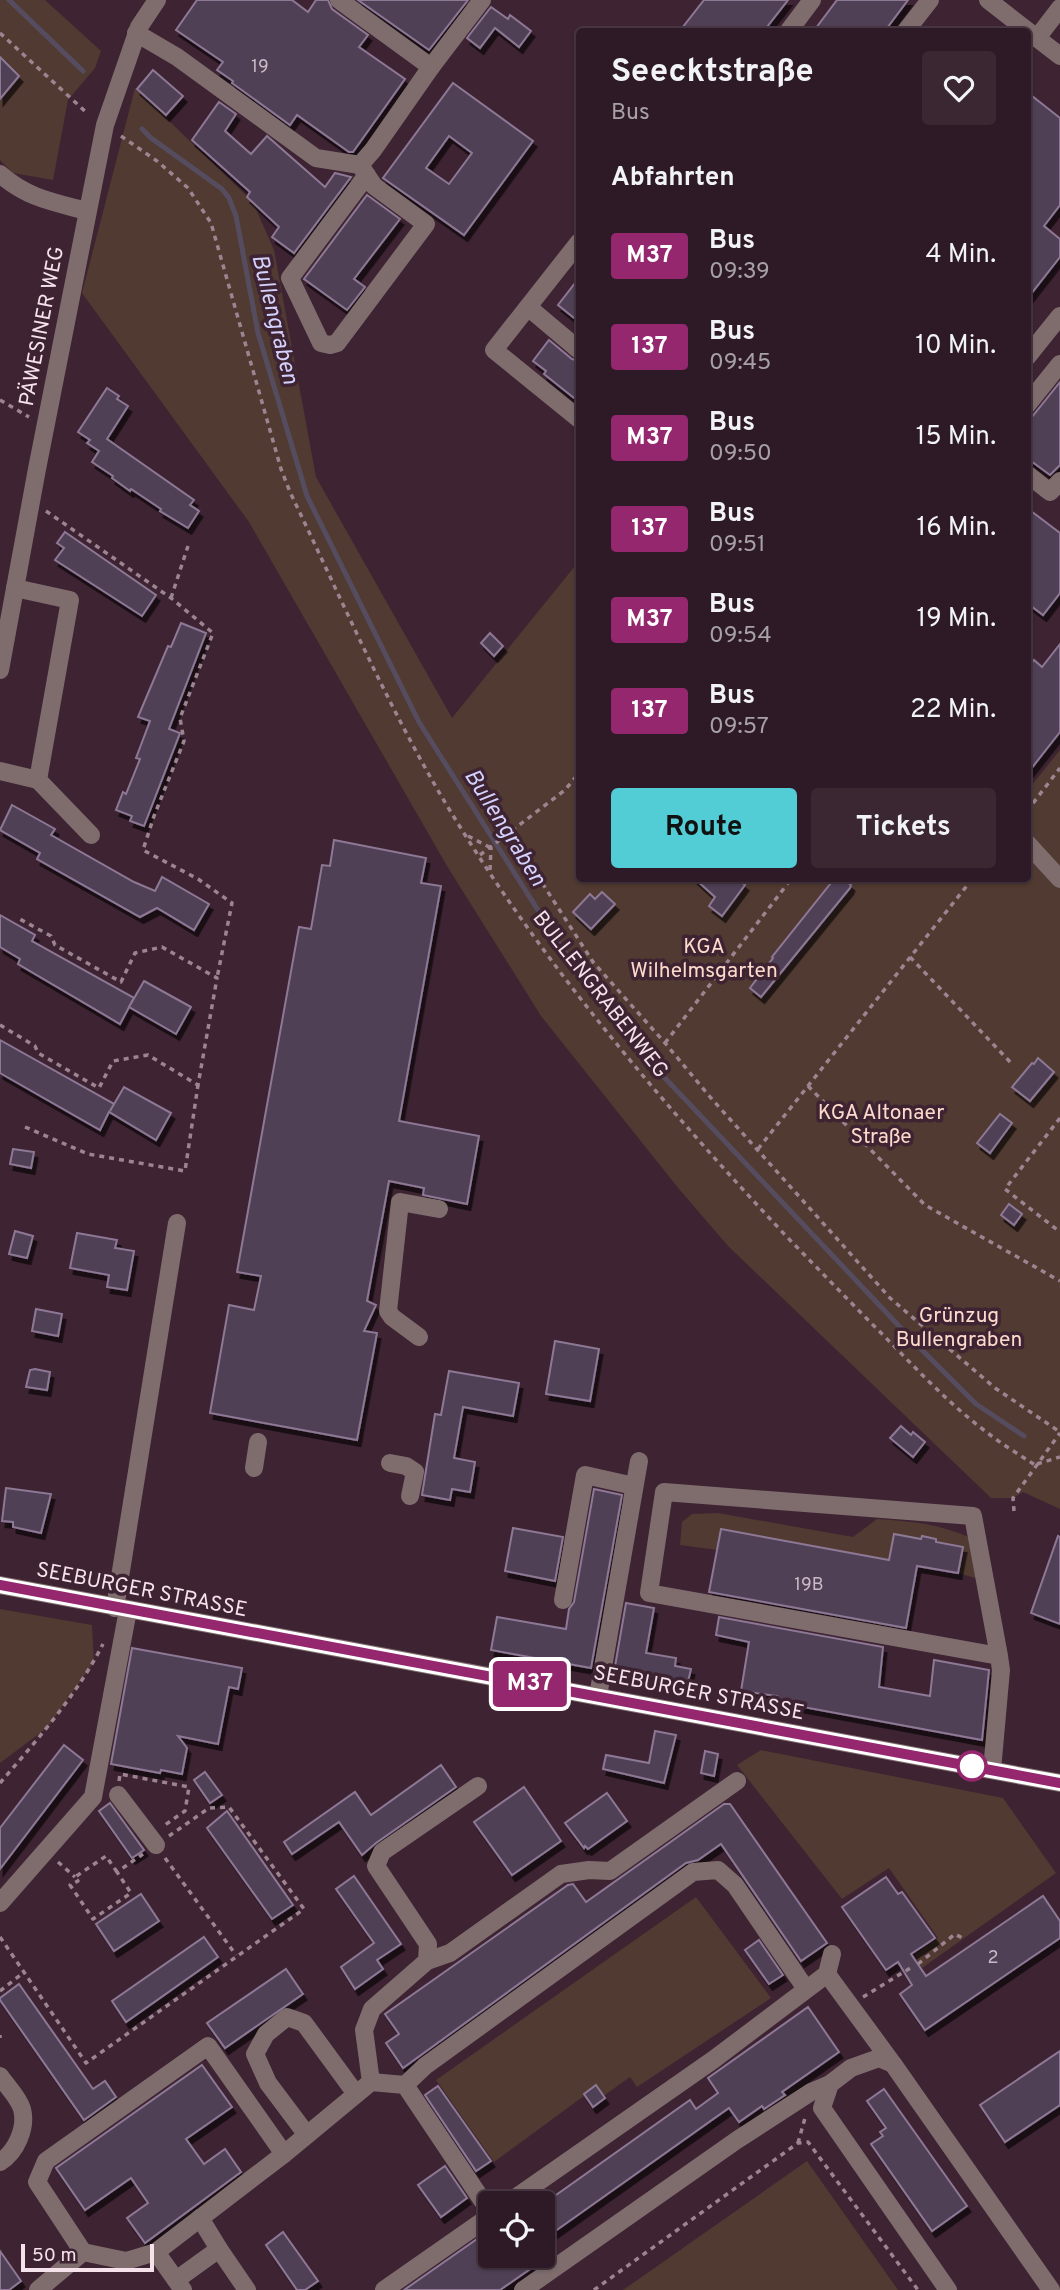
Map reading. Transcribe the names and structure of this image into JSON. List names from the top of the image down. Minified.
{"streets":{"street":["PÄWESINER WEG","SEEBURGER STRASSE"],"path":["BULLENGRABENWEG"]},"water":["Bullengraben"],"parks":["KGA Wilhelmsgarten","KGA Altonaer Straße","Grünzug Bullengraben"],"lines":["bus line M37"],"house_numbers":["19","19B","2"],"scale_bar":"50 m","page":{"on_map":"M37","heading":[["Seecktstraße","Bus"],"Abfahrten"],"list":[{"mark":"M37","name":"Bus","note":"09:39","value":"4 Min."},{"mark":"137","name":"Bus","note":"09:45","value":"10 Min."},{"mark":"M37","name":"Bus","note":"09:50","value":"15 Min."},{"mark":"137","name":"Bus","note":"09:51","value":"16 Min."},{"mark":"M37","name":"Bus","note":"09:54","value":"19 Min."},{"mark":"137","name":"Bus","note":"09:57","value":"22 Min."}],"buttons":["Route","Tickets"],"scale":"50 m"}}
